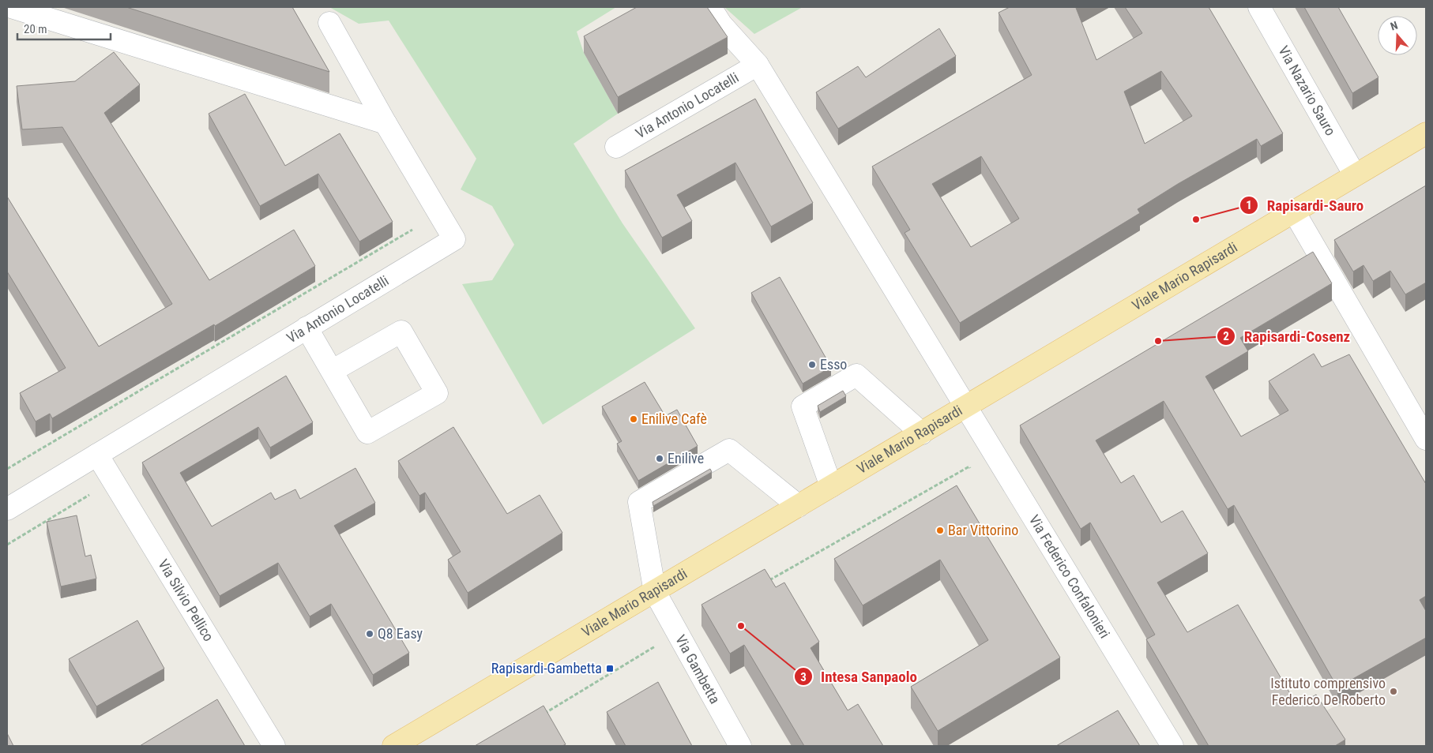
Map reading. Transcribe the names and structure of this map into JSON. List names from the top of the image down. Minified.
{"streets":{"main road":["Viale Mario Rapisardi"],"street":["Via Nazario Sauro","Via Antonio Locatelli","Via Federico Confalonieri","Via Silvio Pellico","Via Gambetta"]},"crossings":[["Via Nazario Sauro","Viale Mario Rapisardi"],["Via Antonio Locatelli","Via Federico Confalonieri"],["Via Antonio Locatelli","Via Silvio Pellico"],["Viale Mario Rapisardi","Via Federico Confalonieri"],["Viale Mario Rapisardi","Via Gambetta"]],"places":{"other":["Rapisardi-Sauro","Rapisardi-Cosenz","Esso","Enilive Cafè","Enilive","Bar Vittorino","Intesa Sanpaolo","Q8 Easy","Istituto comprensivo Federico De Roberto"],"transit":["Rapisardi-Gambetta"]},"scale_bar":"20 m","north":"top"}
